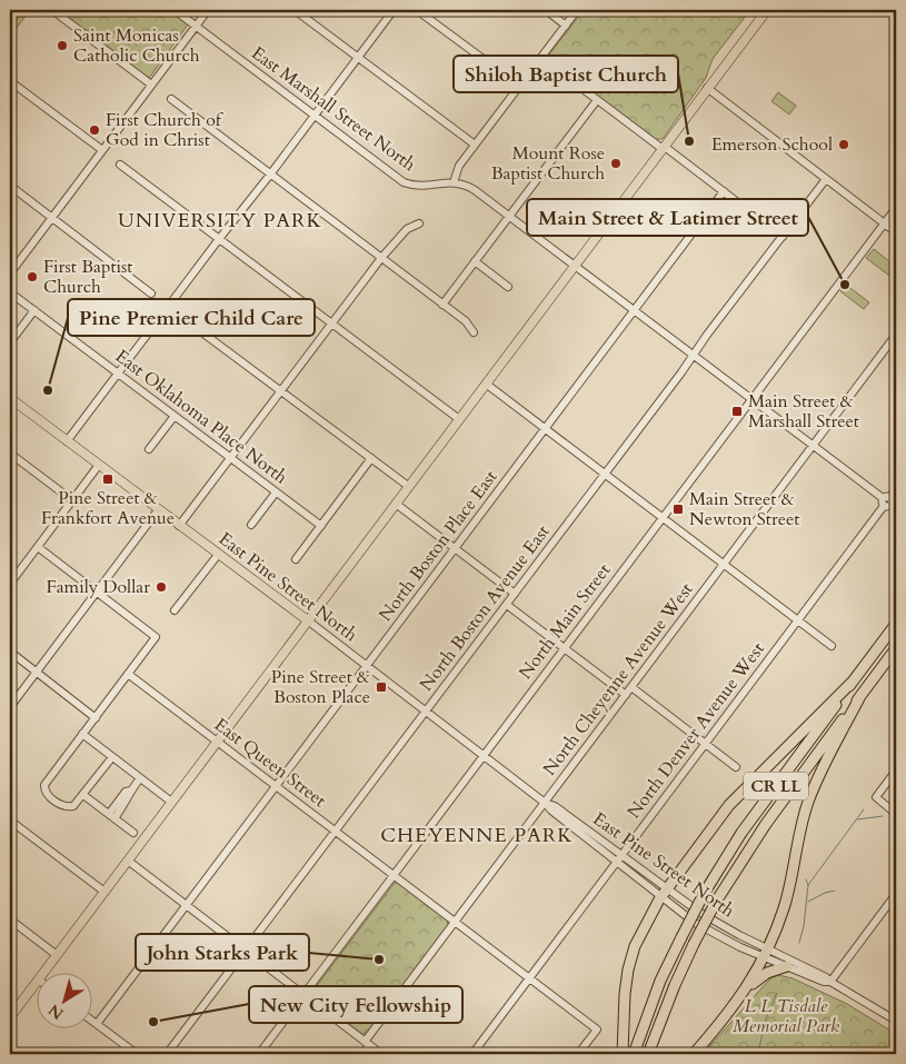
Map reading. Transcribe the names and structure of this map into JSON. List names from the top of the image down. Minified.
{"streets":{"highway":["CR LL"],"main road":["East Pine Street North"],"street":["East Marshall Street North","East Oklahoma Place North","North Boston Place East","North Boston Avenue East","North Main Street","North Cheyenne Avenue West","North Denver Avenue West","East Queen Street"]},"crossings":[["North Boston Place East","East Pine Street North"],["North Boston Place East","East Queen Street"],["East Pine Street North","North Boston Avenue East"],["East Pine Street North","North Main Street"],["East Pine Street North","North Cheyenne Avenue West"],["East Pine Street North","North Denver Avenue West"],["North Boston Avenue East","East Queen Street"],["North Main Street","East Queen Street"],["North Cheyenne Avenue West","East Queen Street"],["North Denver Avenue West","East Queen Street"]],"districts":["UNIVERSITY PARK","CHEYENNE PARK"],"parks":["L L Tisdale Memorial Park"],"places":{"other":["Saint Monicas Catholic Church","First Church of God in Christ","Shiloh Baptist Church","Emerson School","Mount Rose Baptist Church","First Baptist Church","Main Street & Latimer Street","Pine Premier Child Care","Family Dollar","John Starks Park","New City Fellowship"],"transit":["Main Street & Marshall Street","Pine Street & Frankfort Avenue","Main Street & Newton Street","Pine Street & Boston Place"]},"north":"bottom left"}
